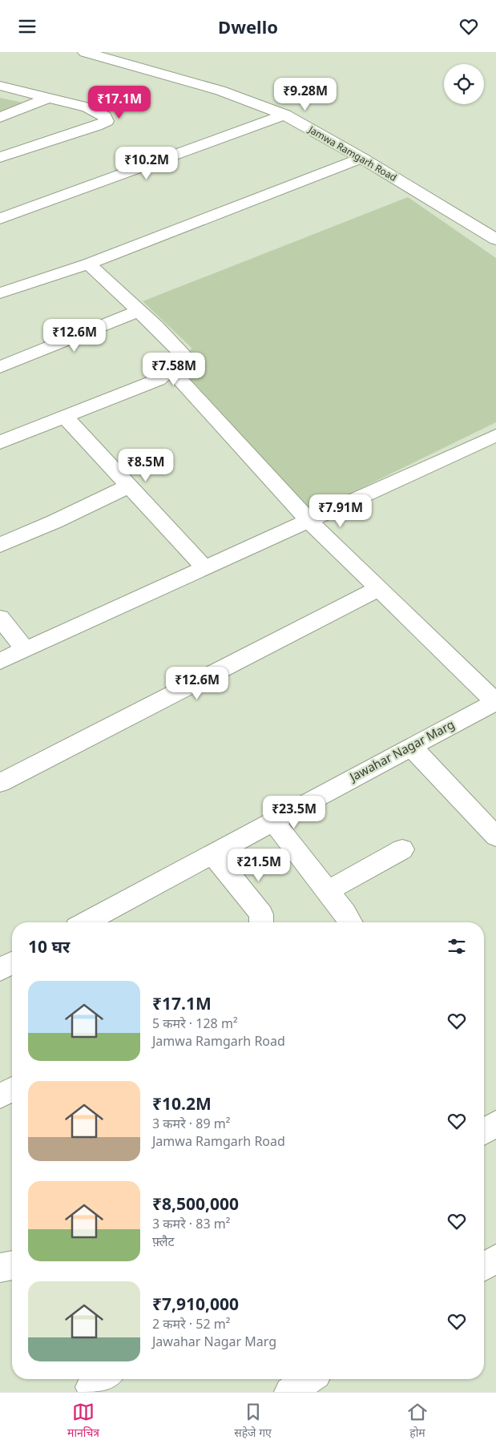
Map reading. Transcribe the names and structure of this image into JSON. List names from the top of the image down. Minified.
{"streets":{"street":["Jamwa Ramgarh Road","Jawahar Nagar Marg"]},"page":{"header":"Dwello","price":["₹9.28M","₹17.1M","₹10.2M","₹12.6M","₹7.58M","₹8.5M","₹7.91M","₹12.6M","₹23.5M","₹21.5M"],"heading":"10 घर","list":[{"name":"₹17.1M","note":"5 कमरे · 128 m² · Jamwa Ramgarh Road"},{"name":"₹10.2M","note":"3 कमरे · 89 m² · Jamwa Ramgarh Road"},{"name":"₹8,500,000","note":"3 कमरे · 83 m² · फ़्लैट"},{"name":"₹7,910,000","note":"2 कमरे · 52 m² · Jawahar Nagar Marg"}],"tabs":["मानचित्र","सहेजे गए","होम"]}}
